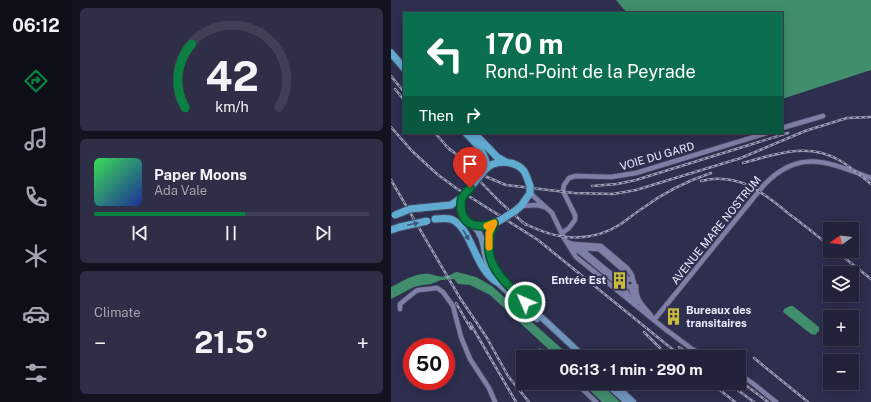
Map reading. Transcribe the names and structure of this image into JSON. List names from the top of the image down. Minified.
{"streets":{"street":["VOIE DU GARD","AVENUE MARE NOSTRUM"]},"places":{"building":["Entrée Est","Bureaux des transitaires"]},"north":"left","page":{"tabs":"06:12","turn":["170 m","Rond-Point de la Peyrade"],"then":"Then","song":["Paper Moons","Ada Vale"],"map_buttons":["+","−"],"tile":"Climate","heat":["−","21.5°","+"],"limit":"50","trip":"06:13 · 1 min · 290 m","gauge":["42","km/h"]}}
